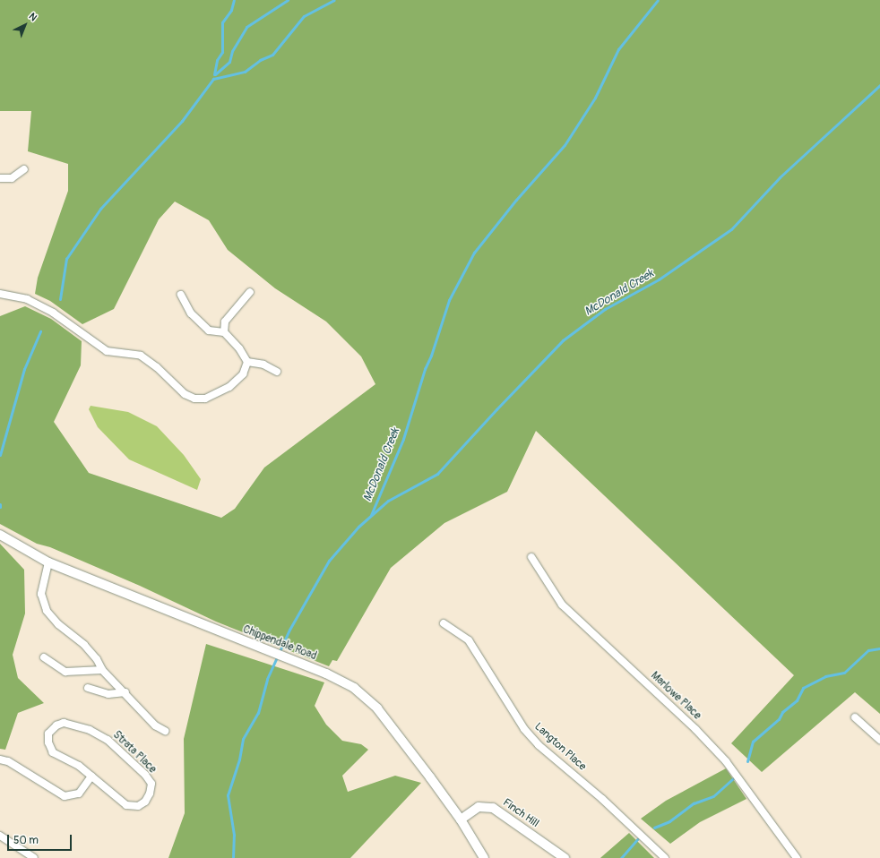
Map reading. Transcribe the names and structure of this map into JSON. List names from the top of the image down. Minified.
{"streets":{"street":["Chippendale Road","Marlowe Place","Langton Place","Strata Place","Finch Hill"]},"crossings":[["Chippendale Road","Finch Hill"]],"water":["McDonald Creek"],"scale_bar":"50 m","north":"top right"}
